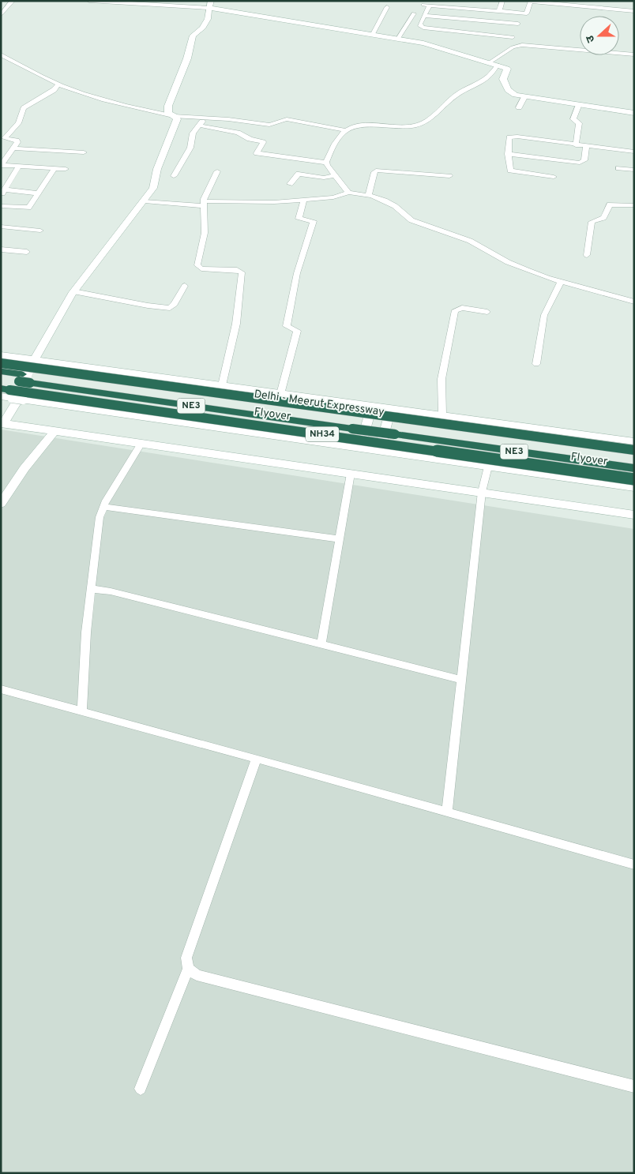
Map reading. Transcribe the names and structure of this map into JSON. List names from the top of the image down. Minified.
{"streets":{"highway":["Delhi - Meerut Expressway","NE3","Flyover","NH34"]},"north":"left"}
